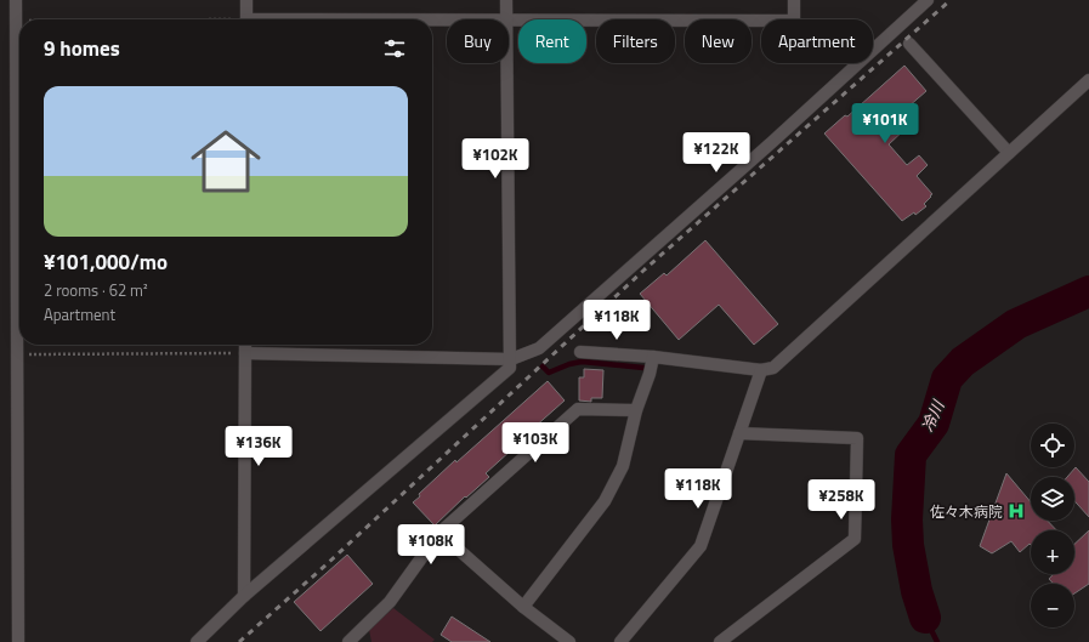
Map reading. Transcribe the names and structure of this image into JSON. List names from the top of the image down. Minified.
{"water":["冷川"],"places":{"hospital":["佐々木病院"]},"page":{"chip":["Buy","Rent","Filters","New","Apartment"],"heading":"9 homes","list":[{"name":"¥101,000/mo","note":"2 rooms · 62 m² · Apartment"}],"price":["¥101K","¥122K","¥102K","¥118K","¥103K","¥136K","¥118K","¥258K","¥108K"],"map_buttons":["+","−"]}}
